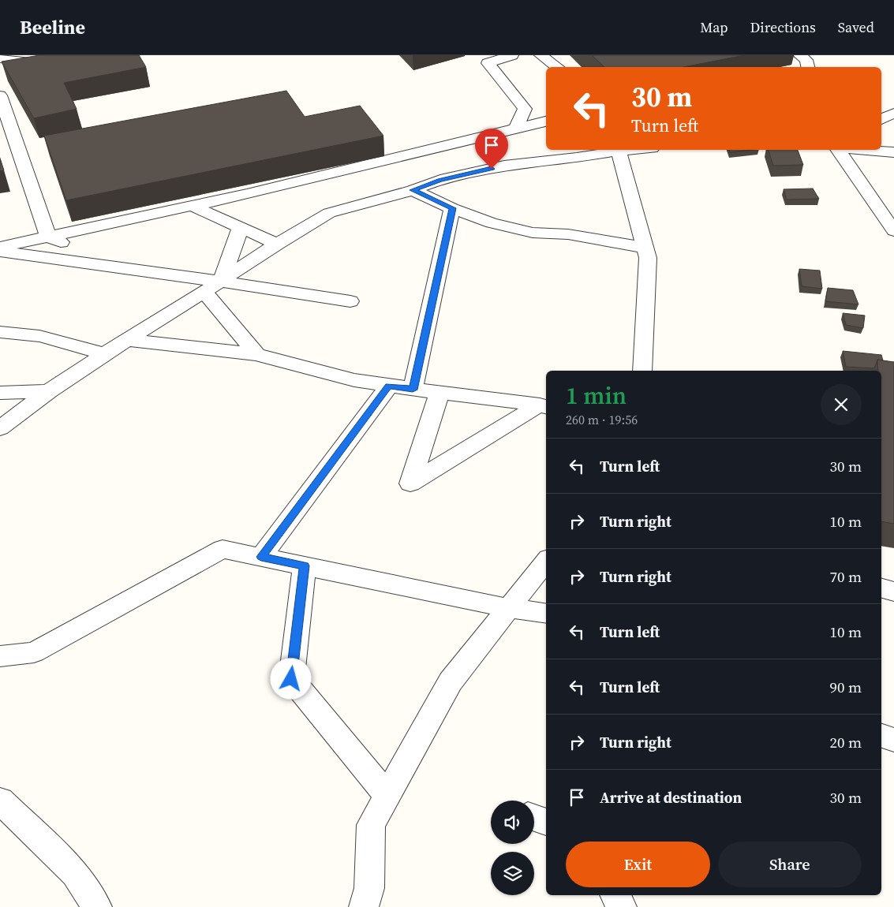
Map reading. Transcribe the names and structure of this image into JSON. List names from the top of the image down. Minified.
{"page":{"header":"Beeline","nav":["Map","Directions","Saved"],"turn":["30 m","Turn left"],"heading":["1 min","260 m · 19:56"],"list":[{"name":"Turn left","value":"30 m"},{"name":"Turn right","value":"10 m"},{"name":"Turn right","value":"70 m"},{"name":"Turn left","value":"10 m"},{"name":"Turn left","value":"90 m"},{"name":"Turn right","value":"20 m"},{"name":"Arrive at destination","value":"30 m"}],"buttons":["Exit","Share"]}}
